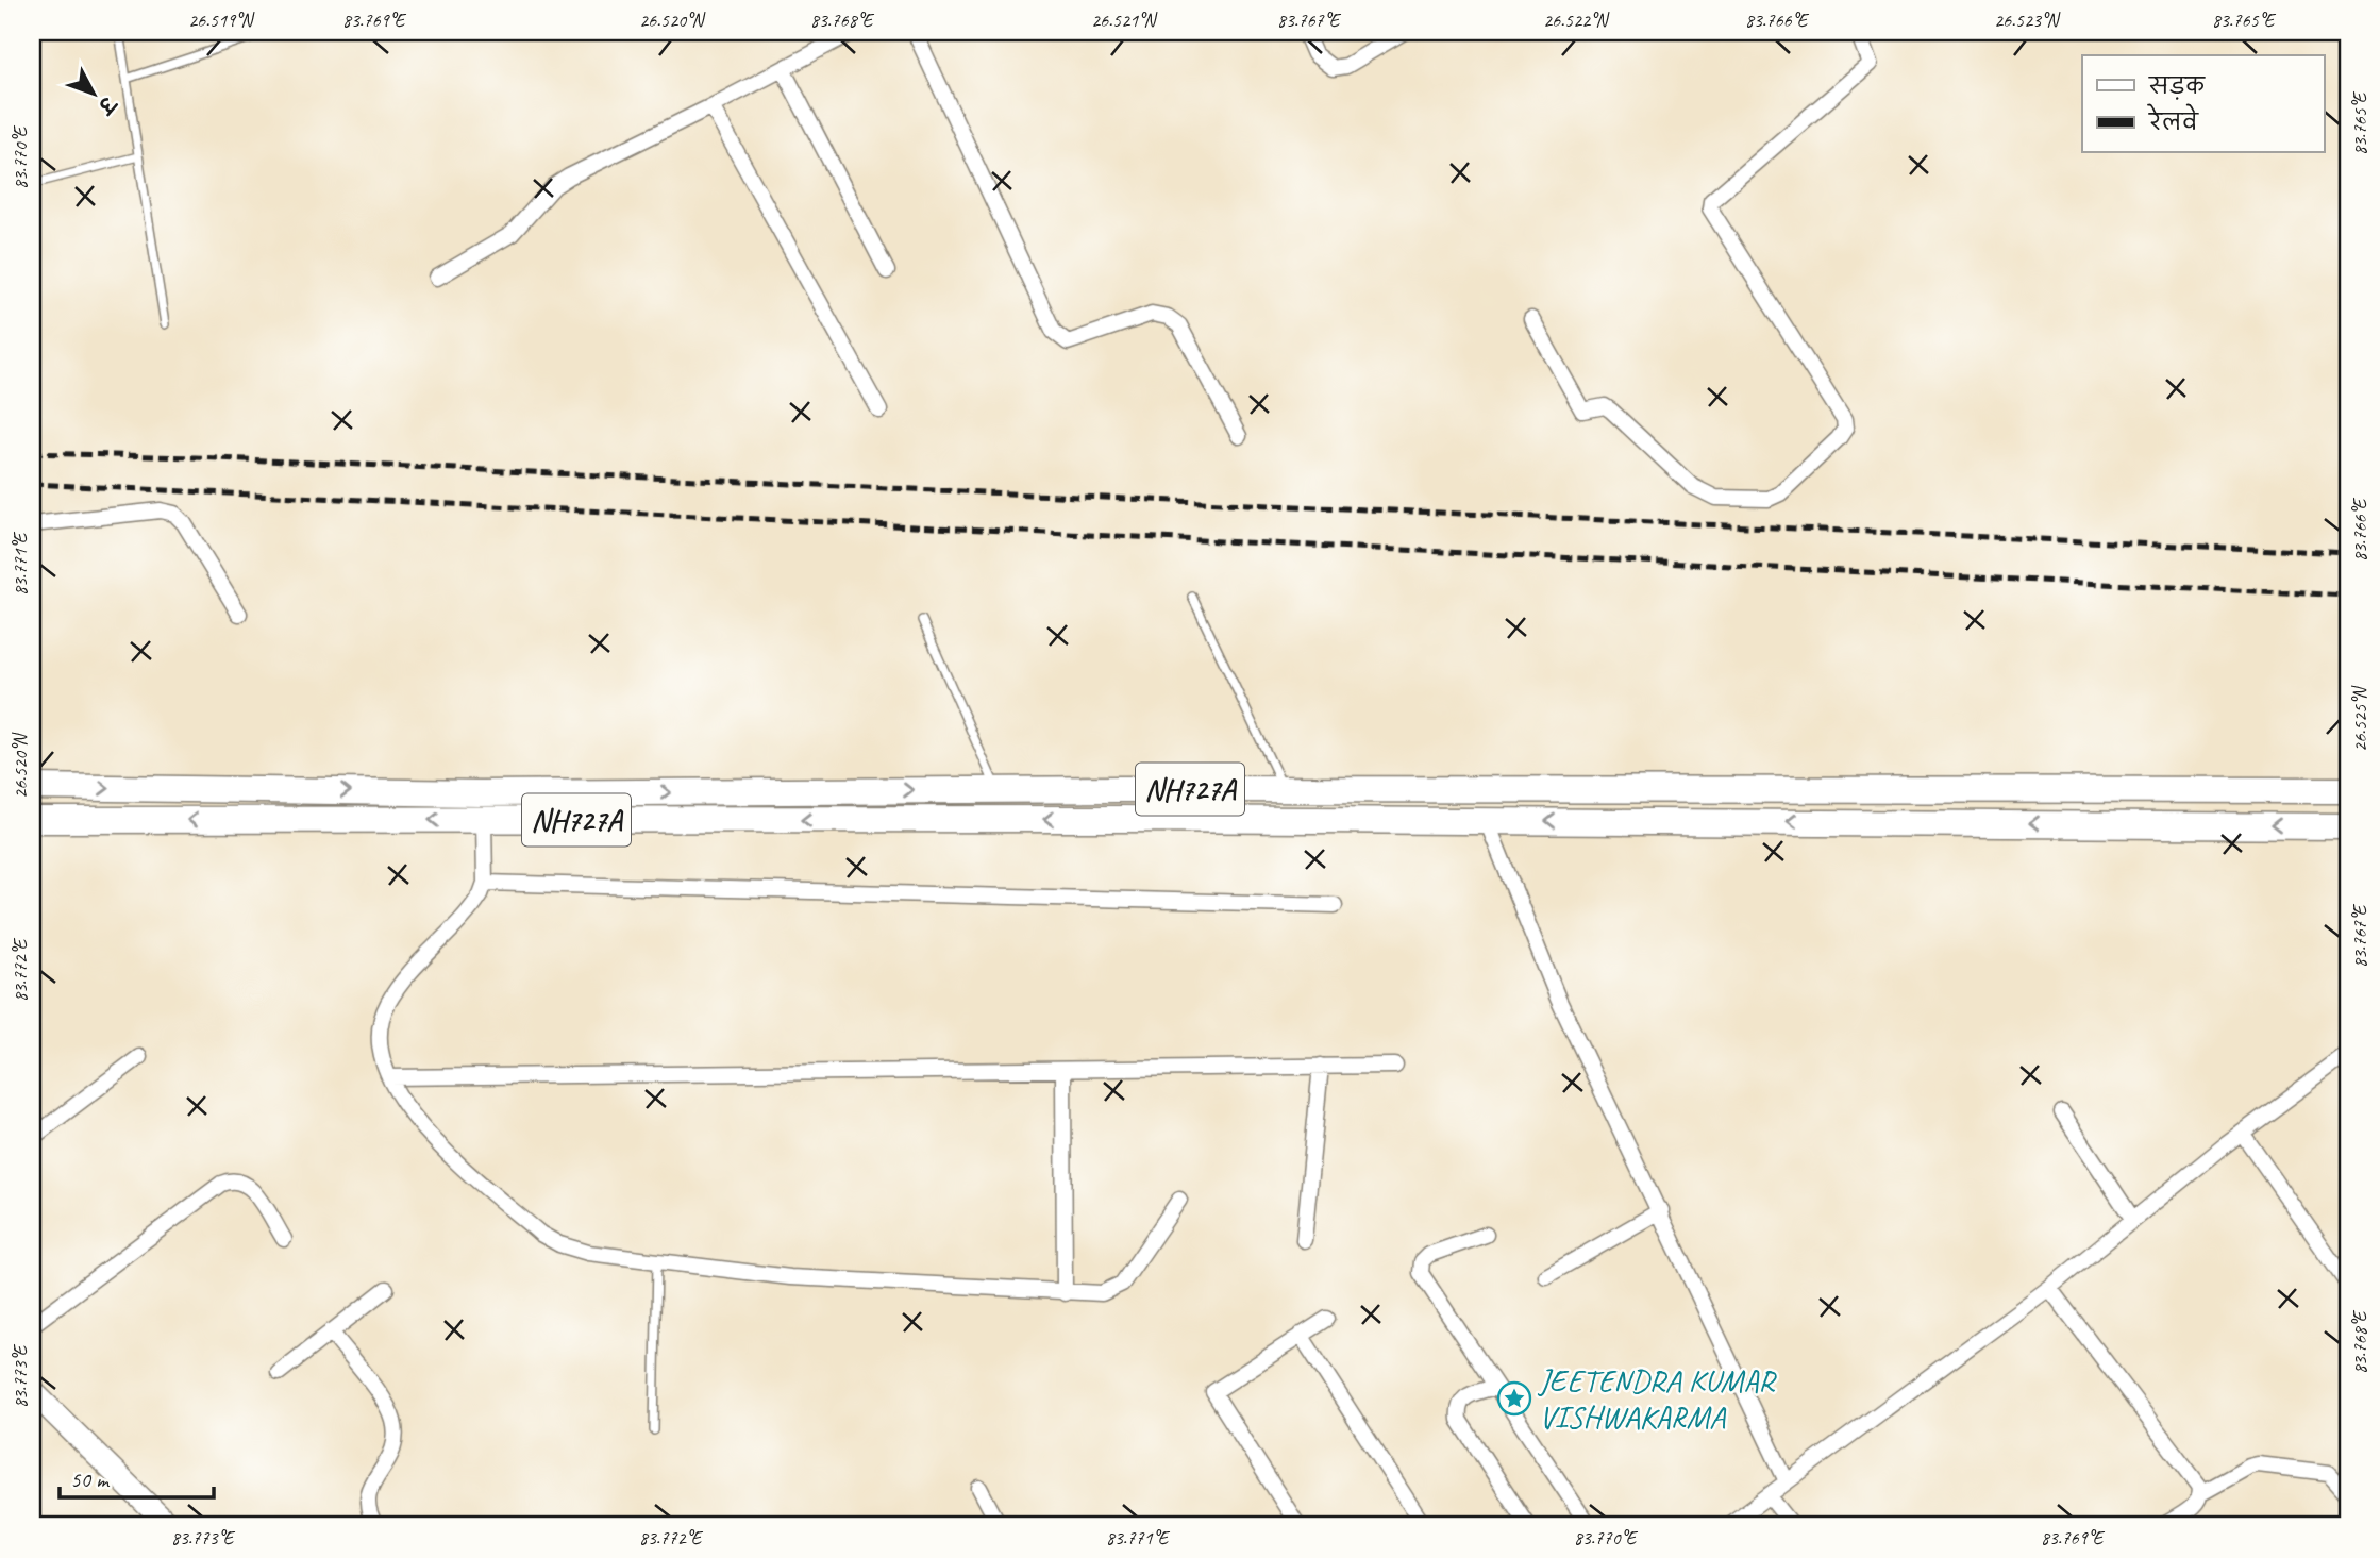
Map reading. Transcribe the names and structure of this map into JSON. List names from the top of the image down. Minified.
{"streets":{"highway":["NH727A"]},"places":{"place":["JEETENDRA KUMAR VISHWAKARMA"]},"legend":["सड़क","रेलवे"],"scale_bar":"50 m","north":"bottom right","coordinates":["26.519°N","83.769°E","26.520°N","83.768°E","26.521°N","83.767°E","26.522°N","83.766°E","26.523°N","83.765°E","83.770°E","83.771°E","26.525°N","83.772°E","83.773°E"]}
